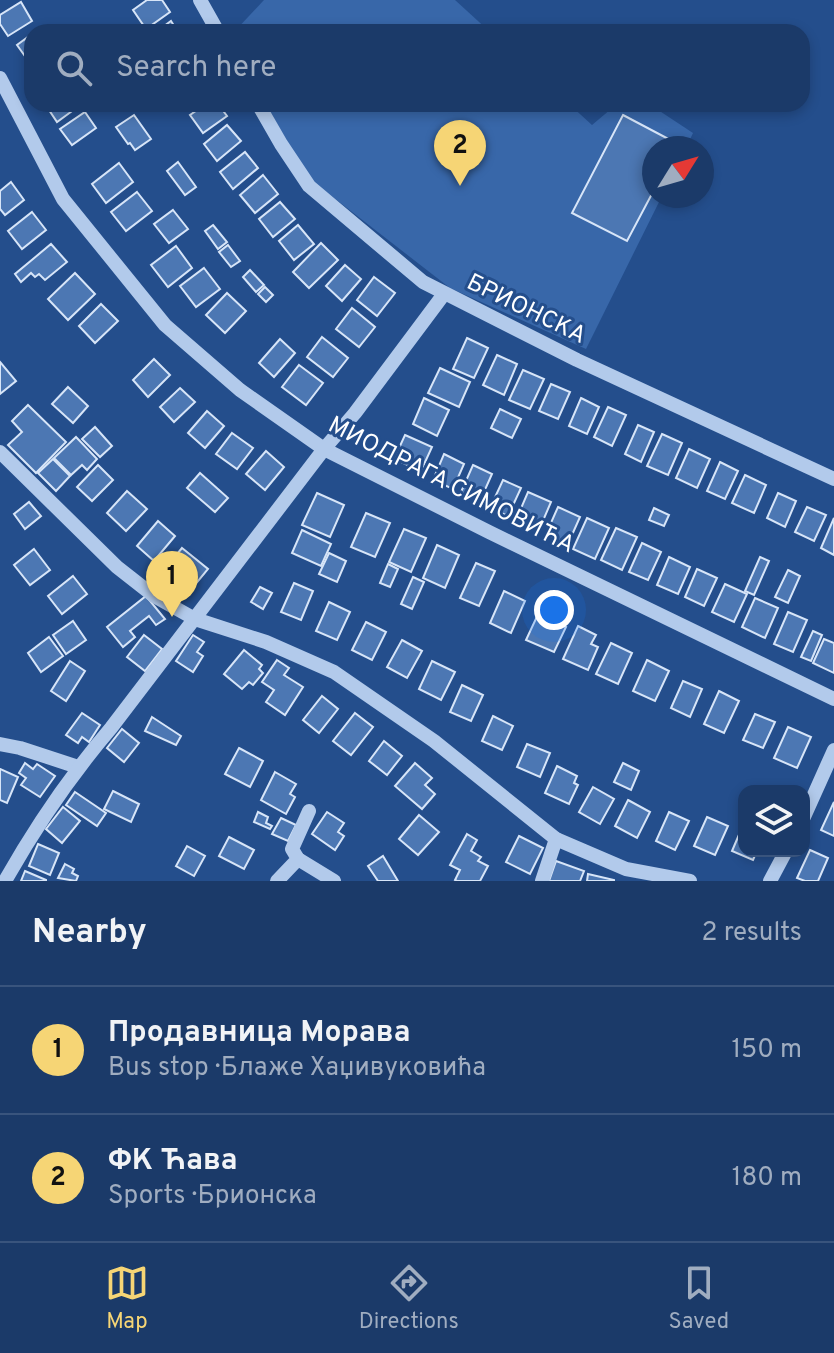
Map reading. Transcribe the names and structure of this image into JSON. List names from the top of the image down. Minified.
{"streets":{"street":["БРИОНСКА","МИОДРАГА СИМОВИЋА"]},"north":"top right","page":{"search":"Search here","pins":["2","1"],"heading":["Nearby","2 results"],"list":[{"mark":"1","name":"Продавница Морава","note":"Bus stop · Блаже Хаџивуковића","value":"150 m"},{"mark":"2","name":"ФК Ћава","note":"Sports · Брионска","value":"180 m"}],"nav":["Map","Directions","Saved"]}}
